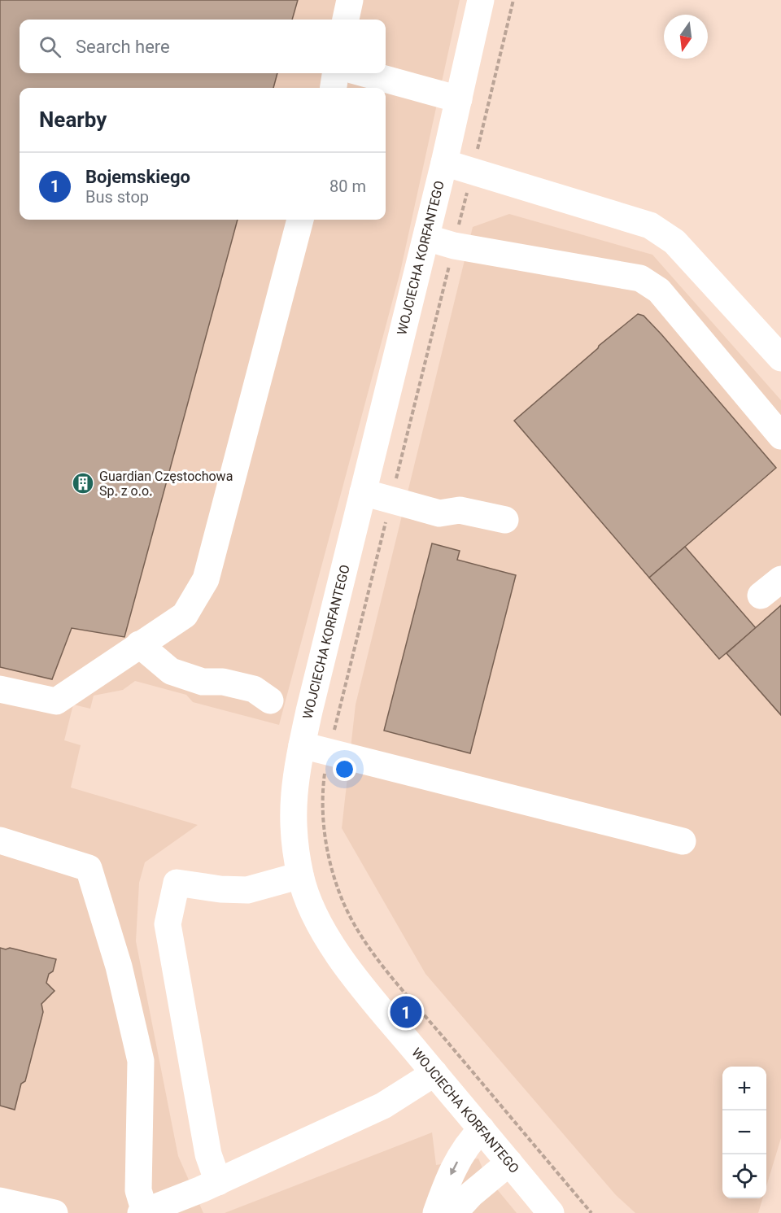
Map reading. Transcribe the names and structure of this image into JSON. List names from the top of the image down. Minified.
{"streets":{"street":["WOJCIECHA KORFANTEGO"]},"places":{"building":["Guardian Częstochowa Sp. z o.o."]},"north":"bottom","page":{"search":"Search here","heading":"Nearby","list":[{"mark":"1","name":"Bojemskiego","note":"Bus stop","value":"80 m"}],"pins":"1","map_buttons":["+","−"]}}
